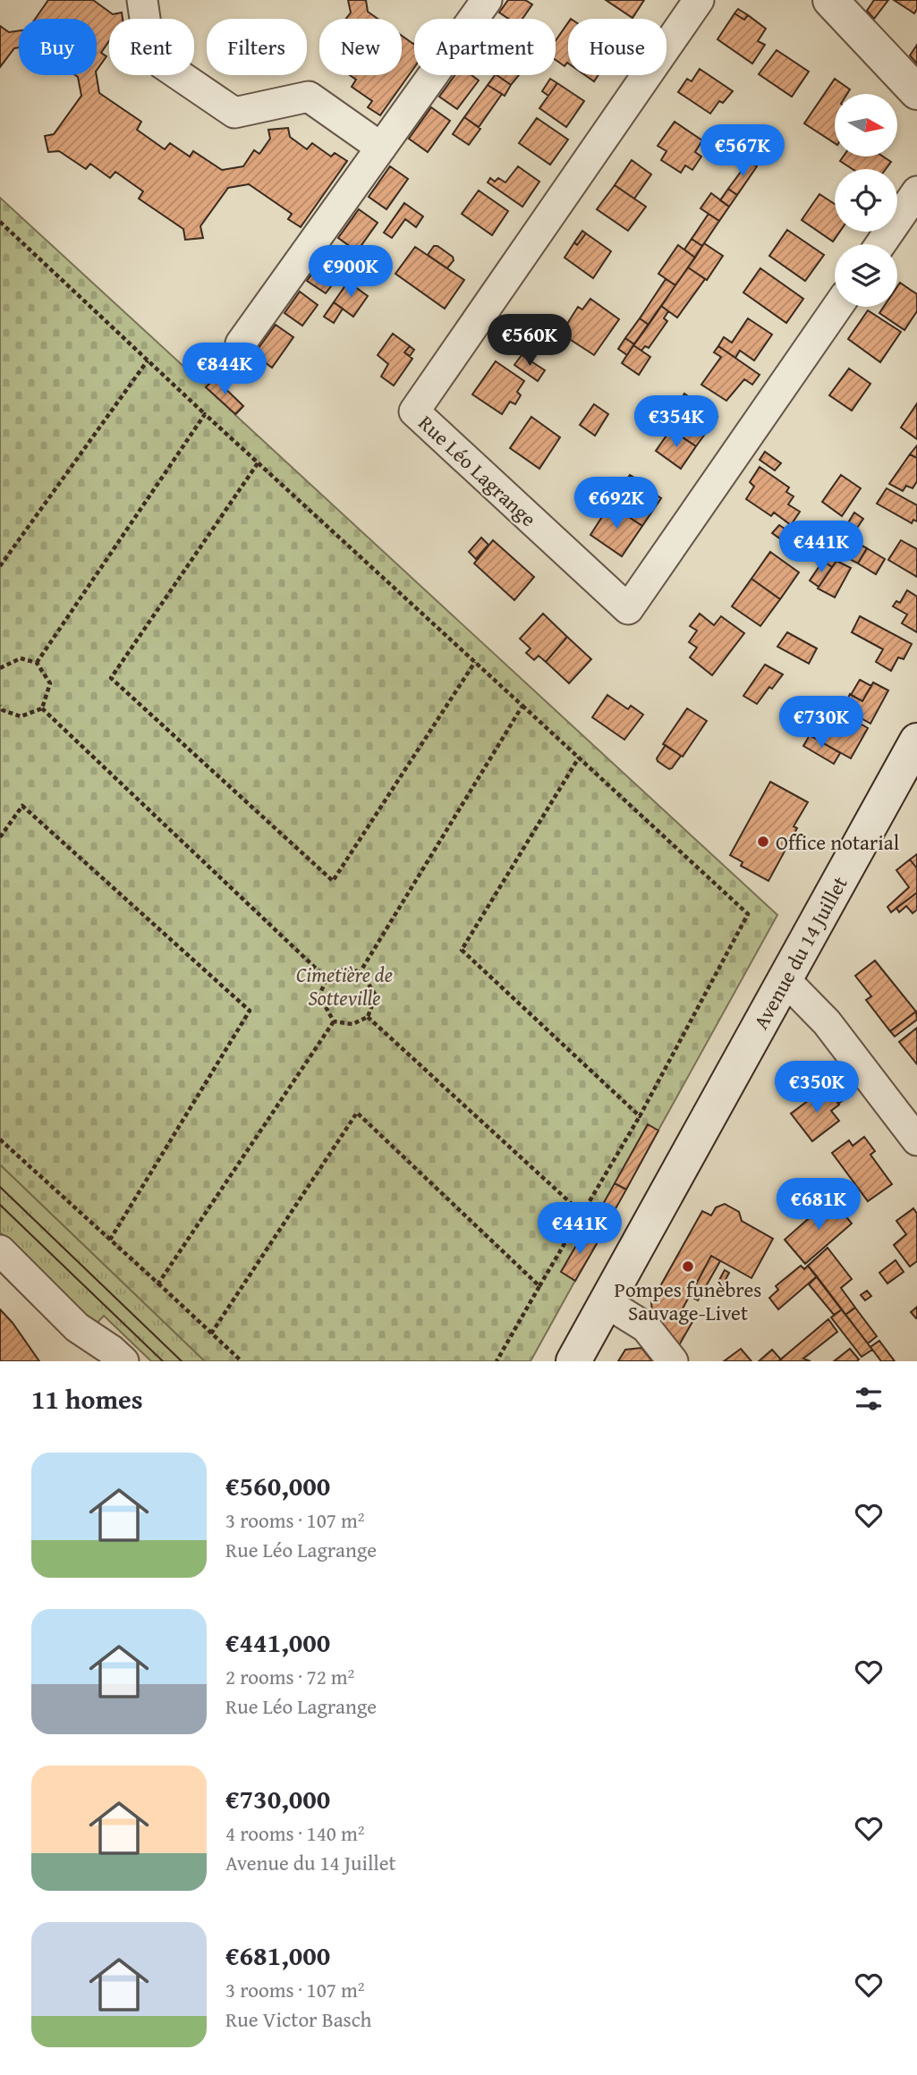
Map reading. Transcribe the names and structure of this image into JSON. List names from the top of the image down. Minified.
{"streets":{"main road":["Avenue du 14 Juillet"],"street":["Rue Léo Lagrange"]},"parks":["Cimetière de Sotteville"],"places":["Office notarial","Pompes funèbres Sauvage-Livet"],"north":"right","page":{"chip":["Buy","Rent","Filters","New","Apartment","House"],"price":["€567K","€900K","€560K","€844K","€354K","€692K","€441K","€730K","€350K","€681K","€441K"],"heading":"11 homes","list":[{"name":"€560,000","note":"3 rooms · 107 m² · Rue Léo Lagrange"},{"name":"€441,000","note":"2 rooms · 72 m² · Rue Léo Lagrange"},{"name":"€730,000","note":"4 rooms · 140 m² · Avenue du 14 Juillet"},{"name":"€681,000","note":"3 rooms · 107 m² · Rue Victor Basch"}]}}
